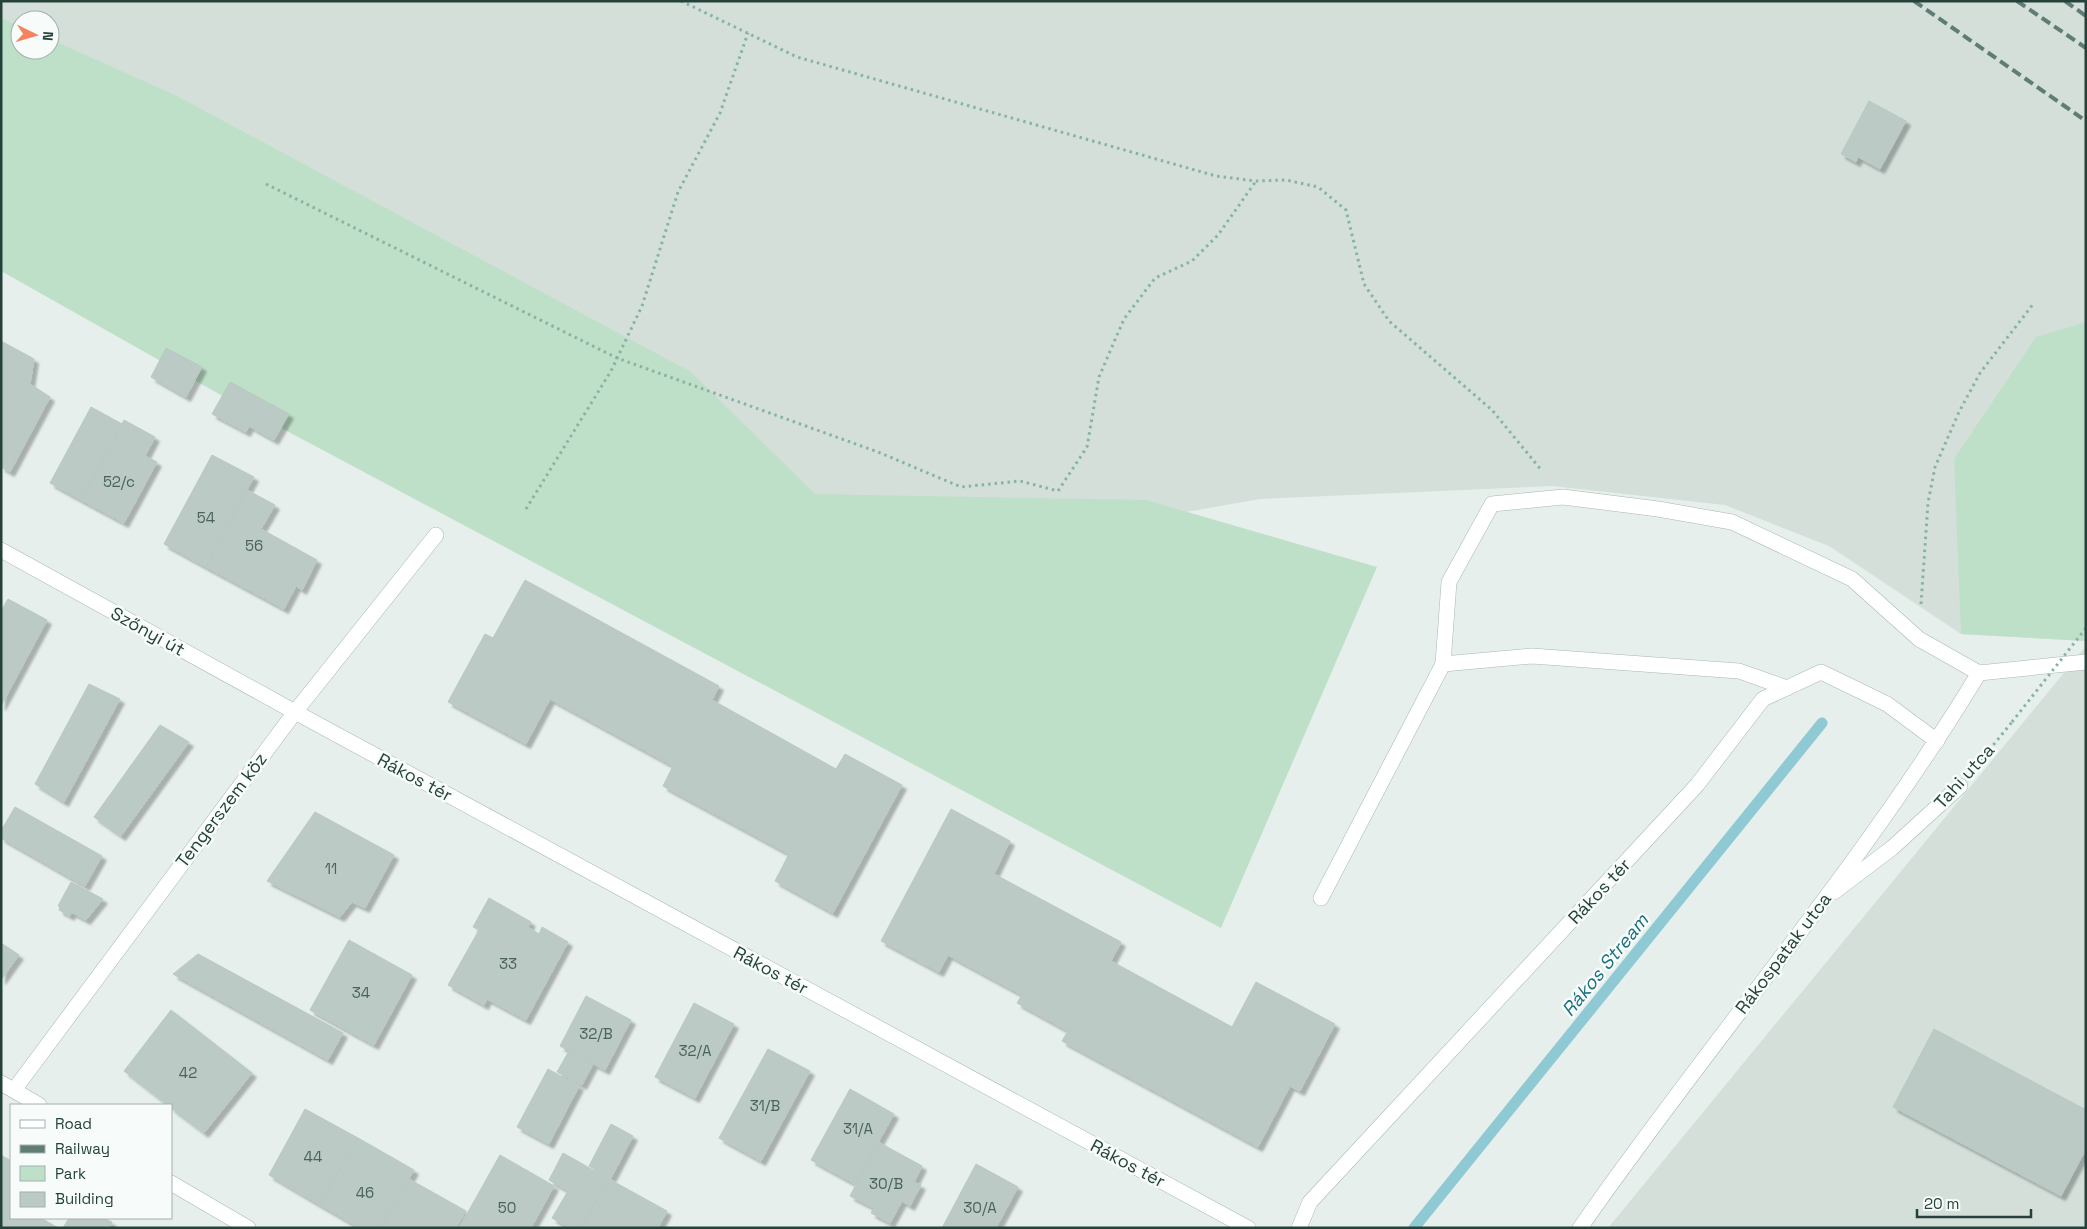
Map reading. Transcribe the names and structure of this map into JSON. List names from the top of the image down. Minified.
{"streets":{"street":["Szőnyi út","Tahi utca","Rákos tér","Tengerszem köz","Rákospatak utca"]},"crossings":[["Szőnyi út","Rákos tér"],["Szőnyi út","Tengerszem köz"],["Tahi utca","Rákospatak utca"],["Rákos tér","Tengerszem köz"],["Rákos tér","Rákospatak utca"]],"water":["Rákos Stream"],"house_numbers":["52/c","54","56","11","33","34","32/B","32/A","42","31/B","31/A","44","30/B","46","50","30/A"],"legend":["Road","Railway","Park","Building"],"scale_bar":"20 m","north":"right"}
